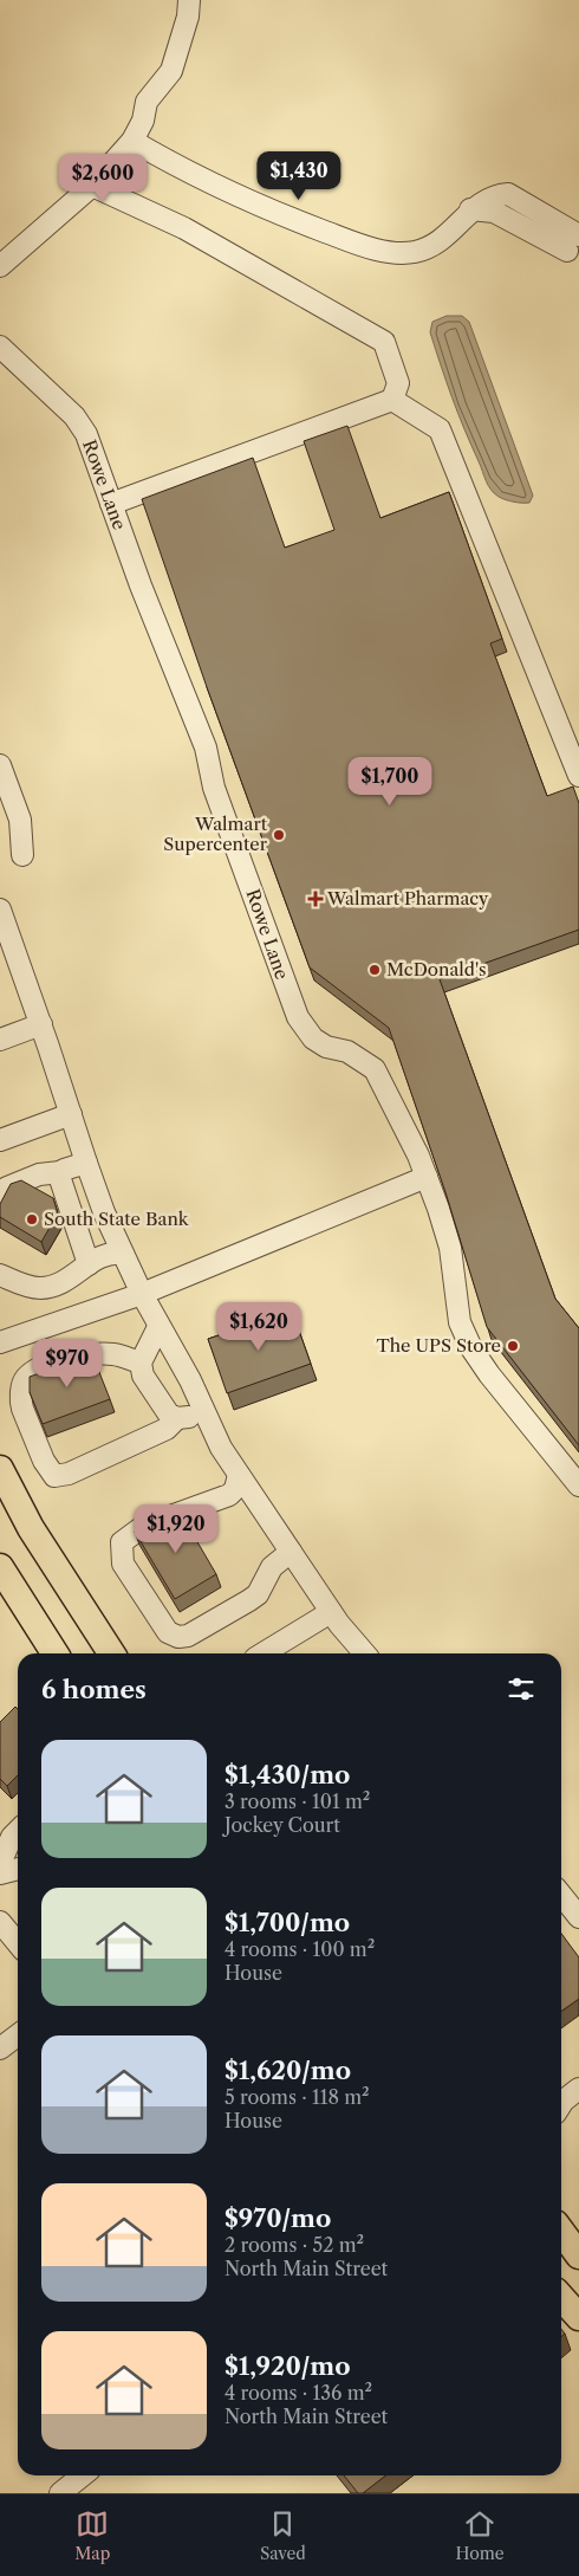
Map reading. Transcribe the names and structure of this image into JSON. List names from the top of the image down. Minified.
{"streets":{"street":["Rowe Lane"]},"places":{"other":["Walmart Supercenter","McDonald's","South State Bank","The UPS Store"],"health":["Walmart Pharmacy"]},"page":{"price":["$1,430","$2,600","$1,700","$1,620","$970","$1,920"],"heading":"6 homes","list":[{"name":"$1,430/mo","note":"3 rooms · 101 m² · Jockey Court"},{"name":"$1,700/mo","note":"4 rooms · 100 m² · House"},{"name":"$1,620/mo","note":"5 rooms · 118 m² · House"},{"name":"$970/mo","note":"2 rooms · 52 m² · North Main Street"},{"name":"$1,920/mo","note":"4 rooms · 136 m² · North Main Street"}],"tabs":["Map","Saved","Home"]}}
